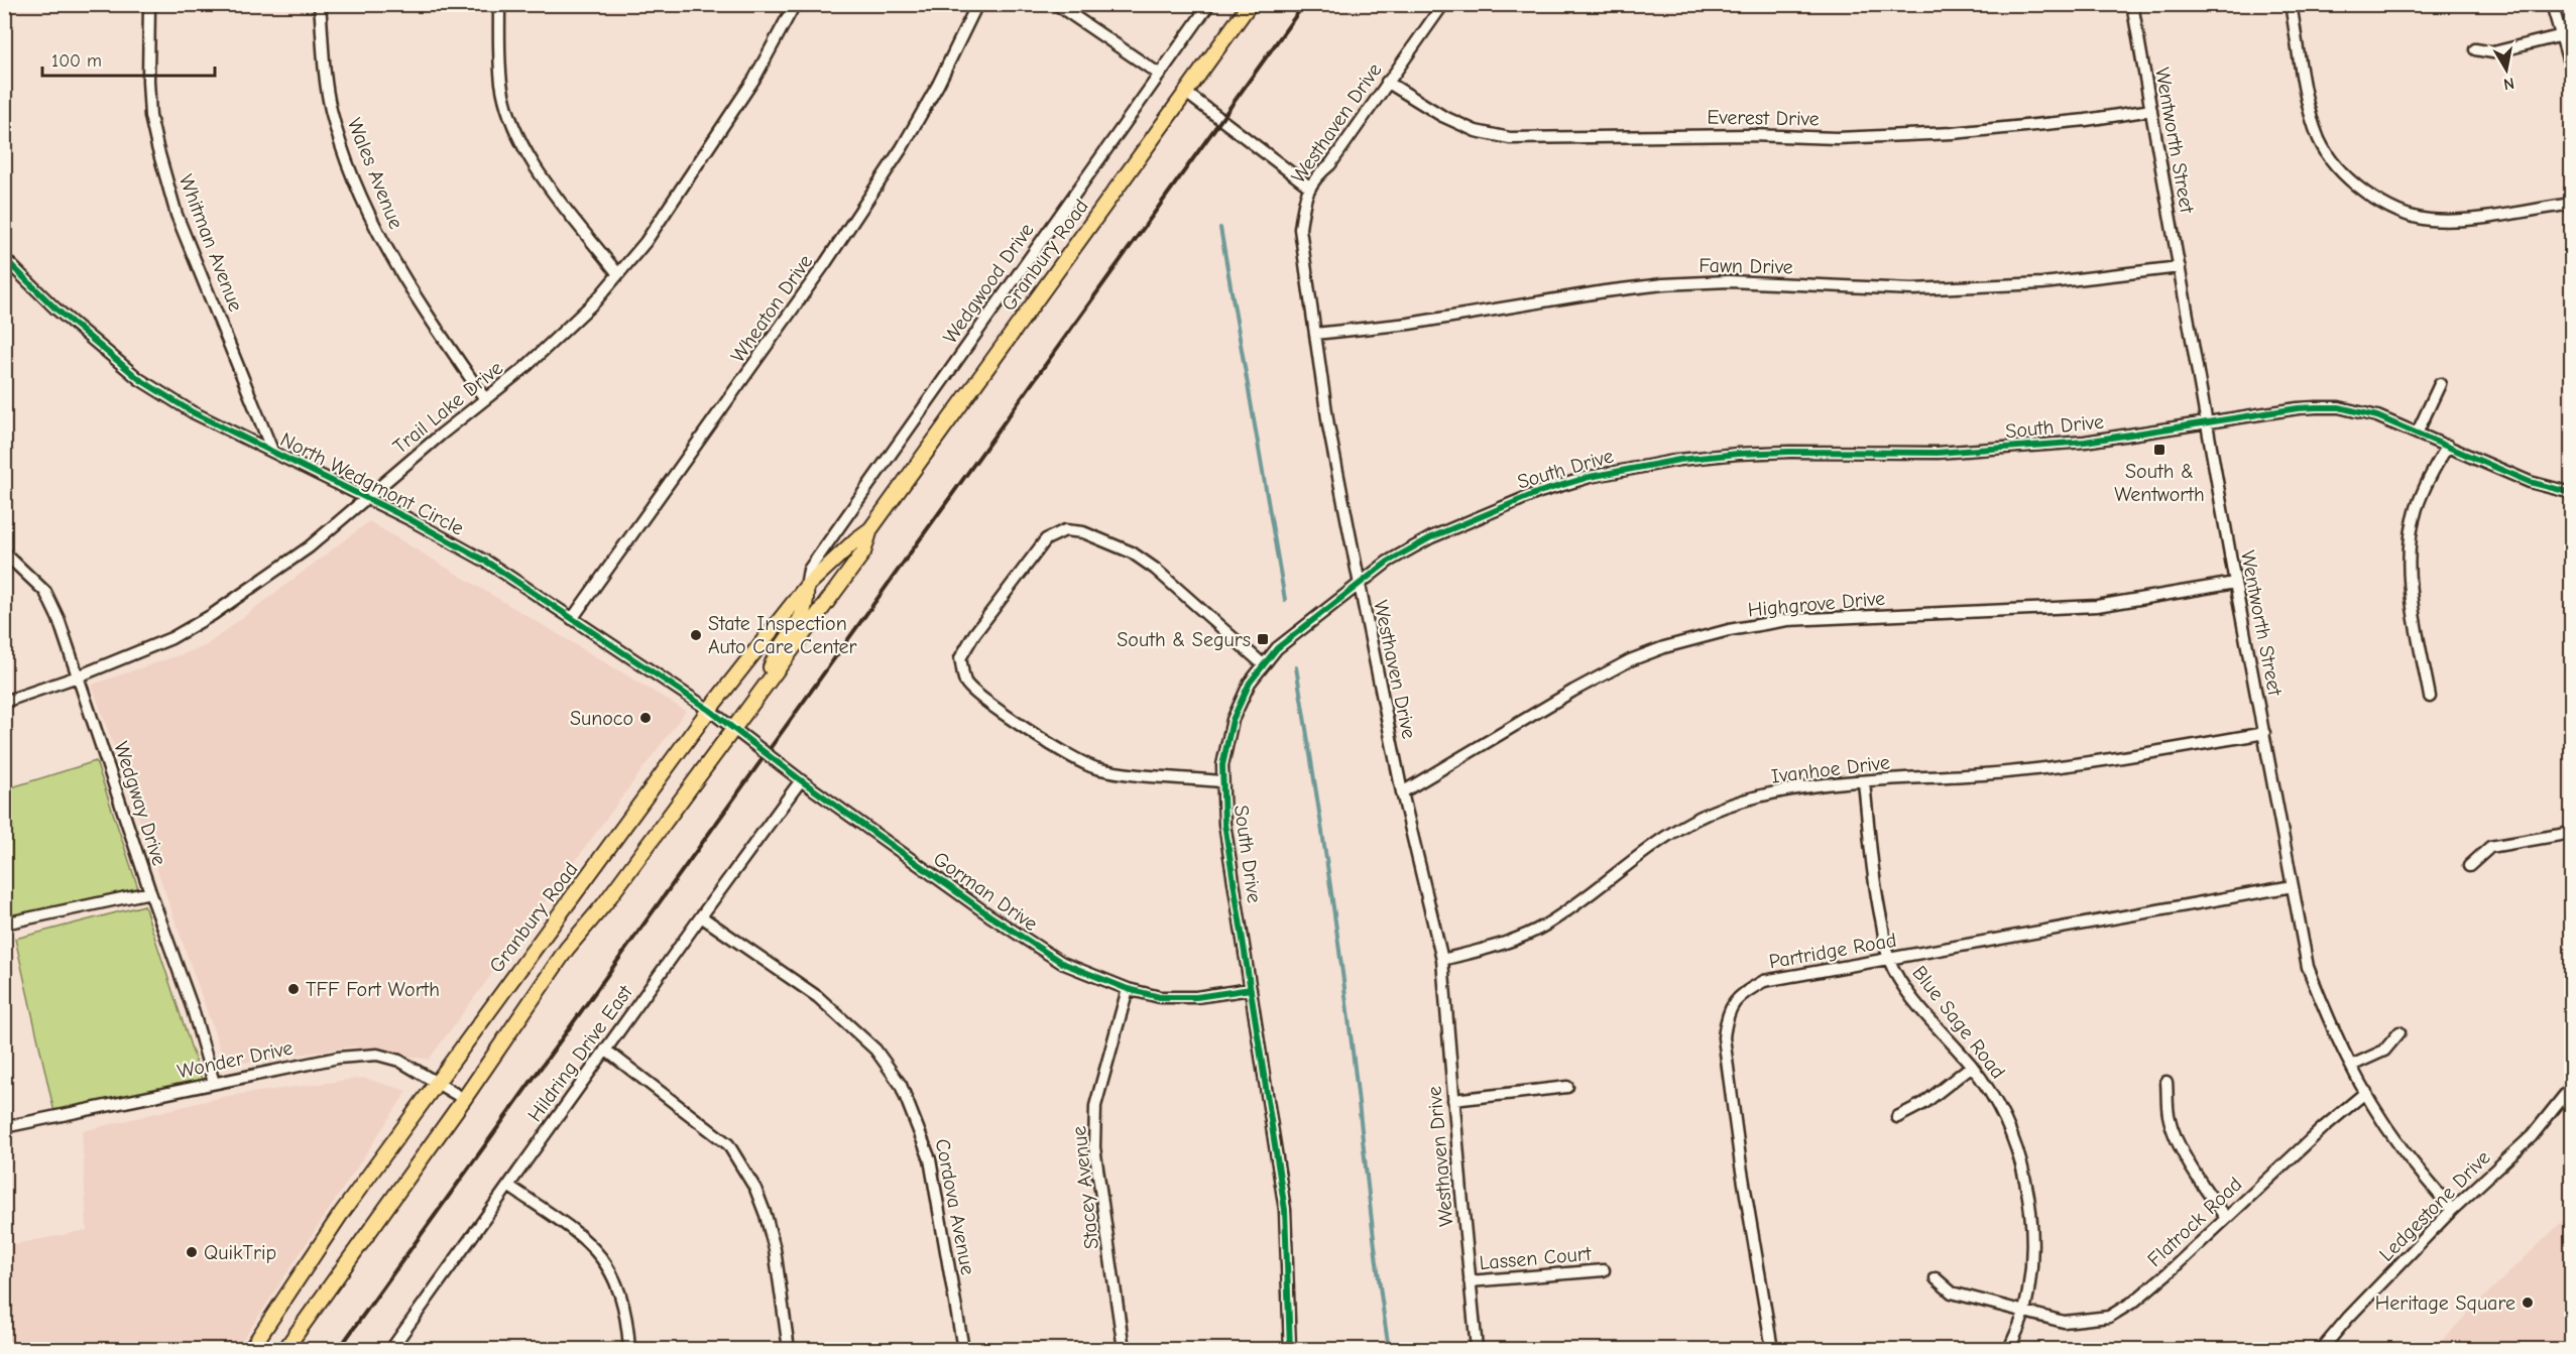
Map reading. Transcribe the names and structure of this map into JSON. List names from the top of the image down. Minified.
{"streets":{"main road":["Granbury Road"],"street":["Everest Drive","Westhaven Drive","Wentworth Street","Wales Avenue","Whitman Avenue","Fawn Drive","Wedgwood Drive","Wheaton Drive","Trail Lake Drive","South Drive","North Wedgmont Circle","Highgrove Drive","Ivanhoe Drive","Wedgway Drive","Gorman Drive","Partridge Road","Blue Sage Road","Hildring Drive East","Wonder Drive","Stacey Avenue","Ledgestone Drive","Cordova Avenue","Flatrock Road","Lassen Court"]},"crossings":[["Everest Drive","Westhaven Drive"],["Everest Drive","Wentworth Street"],["Westhaven Drive","Fawn Drive"],["Westhaven Drive","South Drive"],["Westhaven Drive","Highgrove Drive"],["Westhaven Drive","Ivanhoe Drive"],["Westhaven Drive","Lassen Court"],["Wentworth Street","Fawn Drive"],["Wentworth Street","South Drive"],["Wentworth Street","Highgrove Drive"],["Wentworth Street","Ivanhoe Drive"],["Wentworth Street","Partridge Road"],["Wentworth Street","Ledgestone Drive"],["Wentworth Street","Flatrock Road"],["Wales Avenue","Trail Lake Drive"],["Whitman Avenue","North Wedgmont Circle"],["Granbury Road","Wedgwood Drive"],["Granbury Road","North Wedgmont Circle"],["Granbury Road","Gorman Drive"],["Granbury Road","Wonder Drive"],["Wheaton Drive","North Wedgmont Circle"],["Trail Lake Drive","North Wedgmont Circle"],["Trail Lake Drive","Wedgway Drive"],["South Drive","Gorman Drive"],["North Wedgmont Circle","Gorman Drive"],["Ivanhoe Drive","Blue Sage Road"],["Wedgway Drive","Wonder Drive"],["Gorman Drive","Hildring Drive East"],["Gorman Drive","Stacey Avenue"],["Partridge Road","Blue Sage Road"],["Blue Sage Road","Flatrock Road"],["Hildring Drive East","Cordova Avenue"]],"places":{"transit":["South & Wentworth","South & Segurs"],"other":["State Inspection Auto Care Center","Sunoco","TFF Fort Worth","QuikTrip","Heritage Square"]},"scale_bar":"100 m","north":"bottom"}
